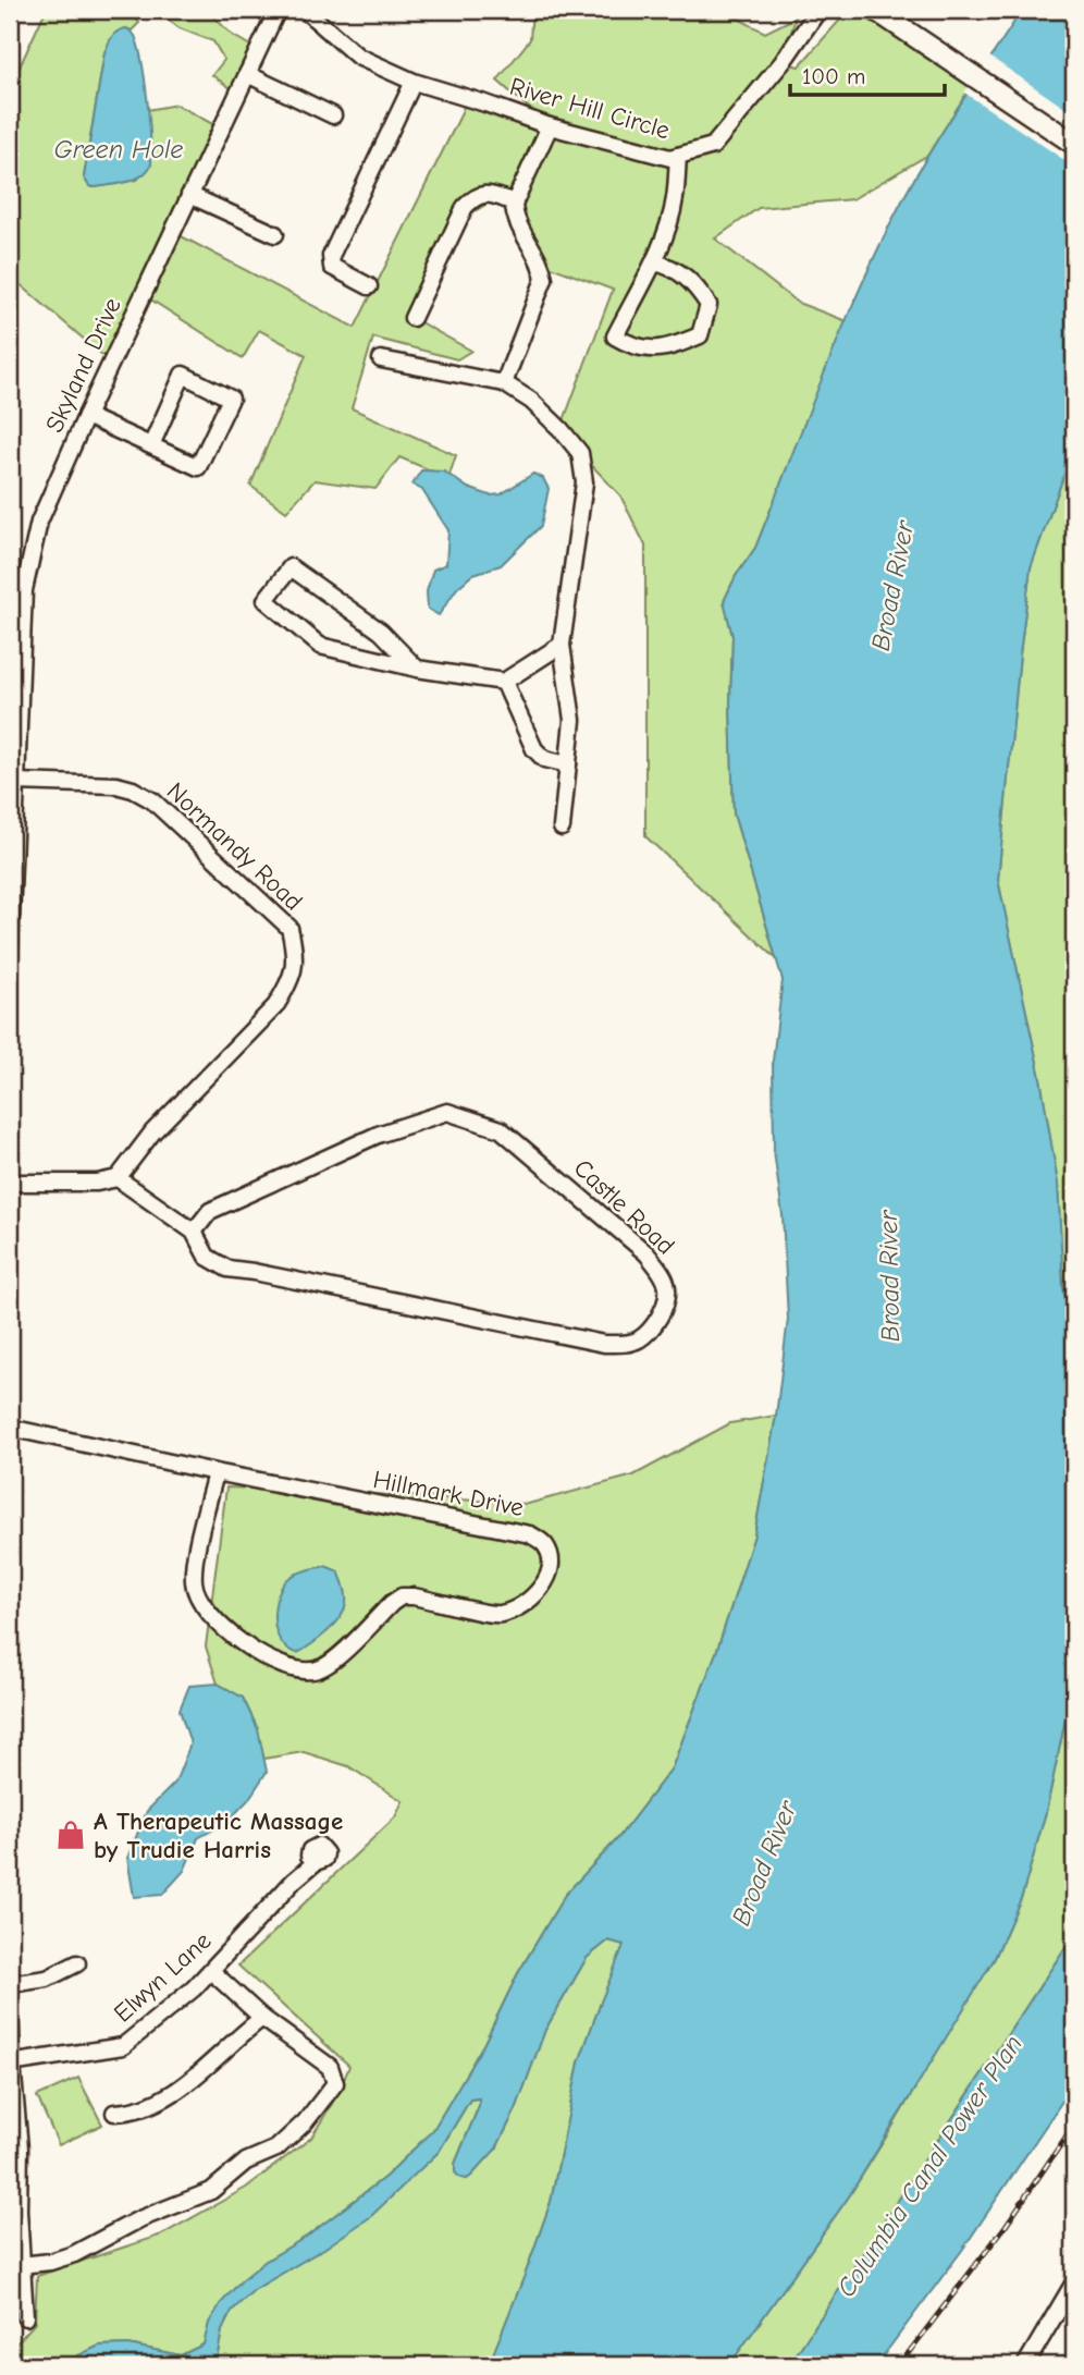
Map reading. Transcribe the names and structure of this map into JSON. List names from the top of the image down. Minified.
{"streets":{"street":["River Hill Circle","Skyland Drive","Normandy Road","Castle Road","Hillmark Drive","Elwyn Lane"]},"crossings":[["Skyland Drive","Normandy Road"],["Normandy Road","Castle Road"]],"water":["Green Hole","Broad River","Columbia Canal Power Plan"],"places":{"shop":["A Therapeutic Massage by Trudie Harris"]},"scale_bar":"100 m"}
